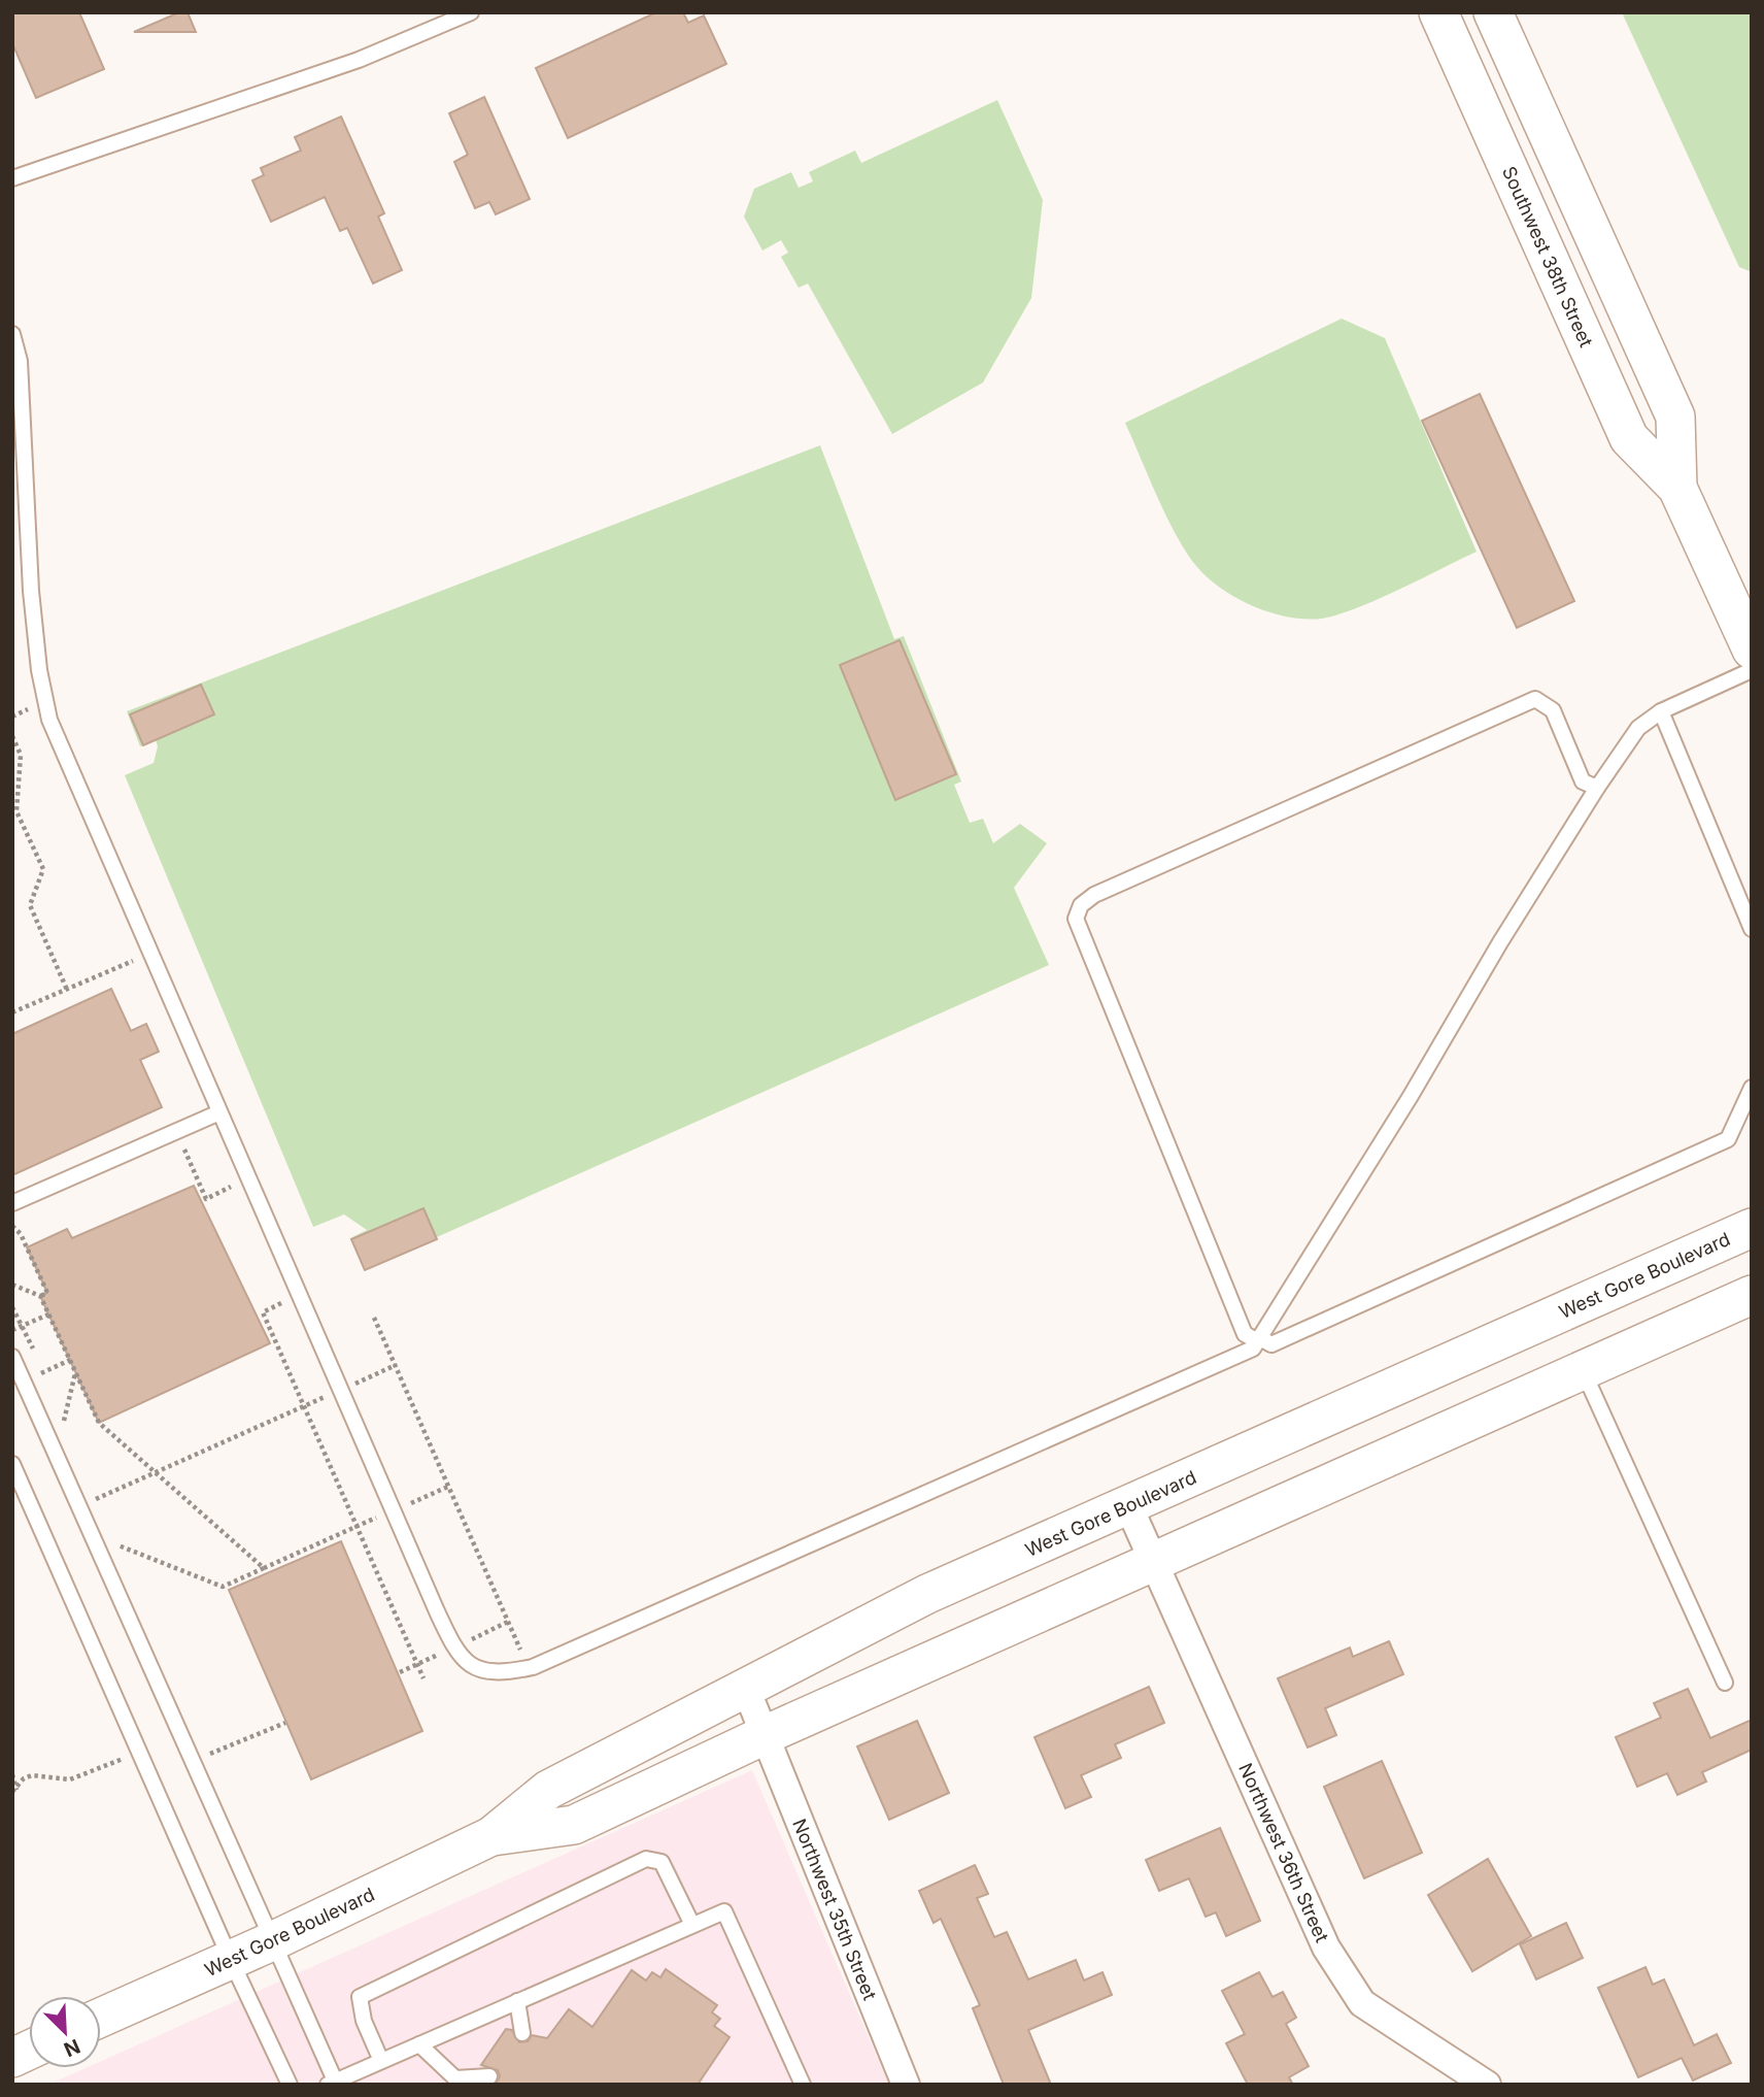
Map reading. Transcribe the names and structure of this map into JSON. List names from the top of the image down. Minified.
{"streets":{"main road":["Southwest 38th Street","West Gore Boulevard"],"street":["Northwest 36th Street","Northwest 35th Street"]},"crossings":[["West Gore Boulevard","Northwest 36th Street"],["West Gore Boulevard","Northwest 35th Street"]],"north":"bottom right"}
